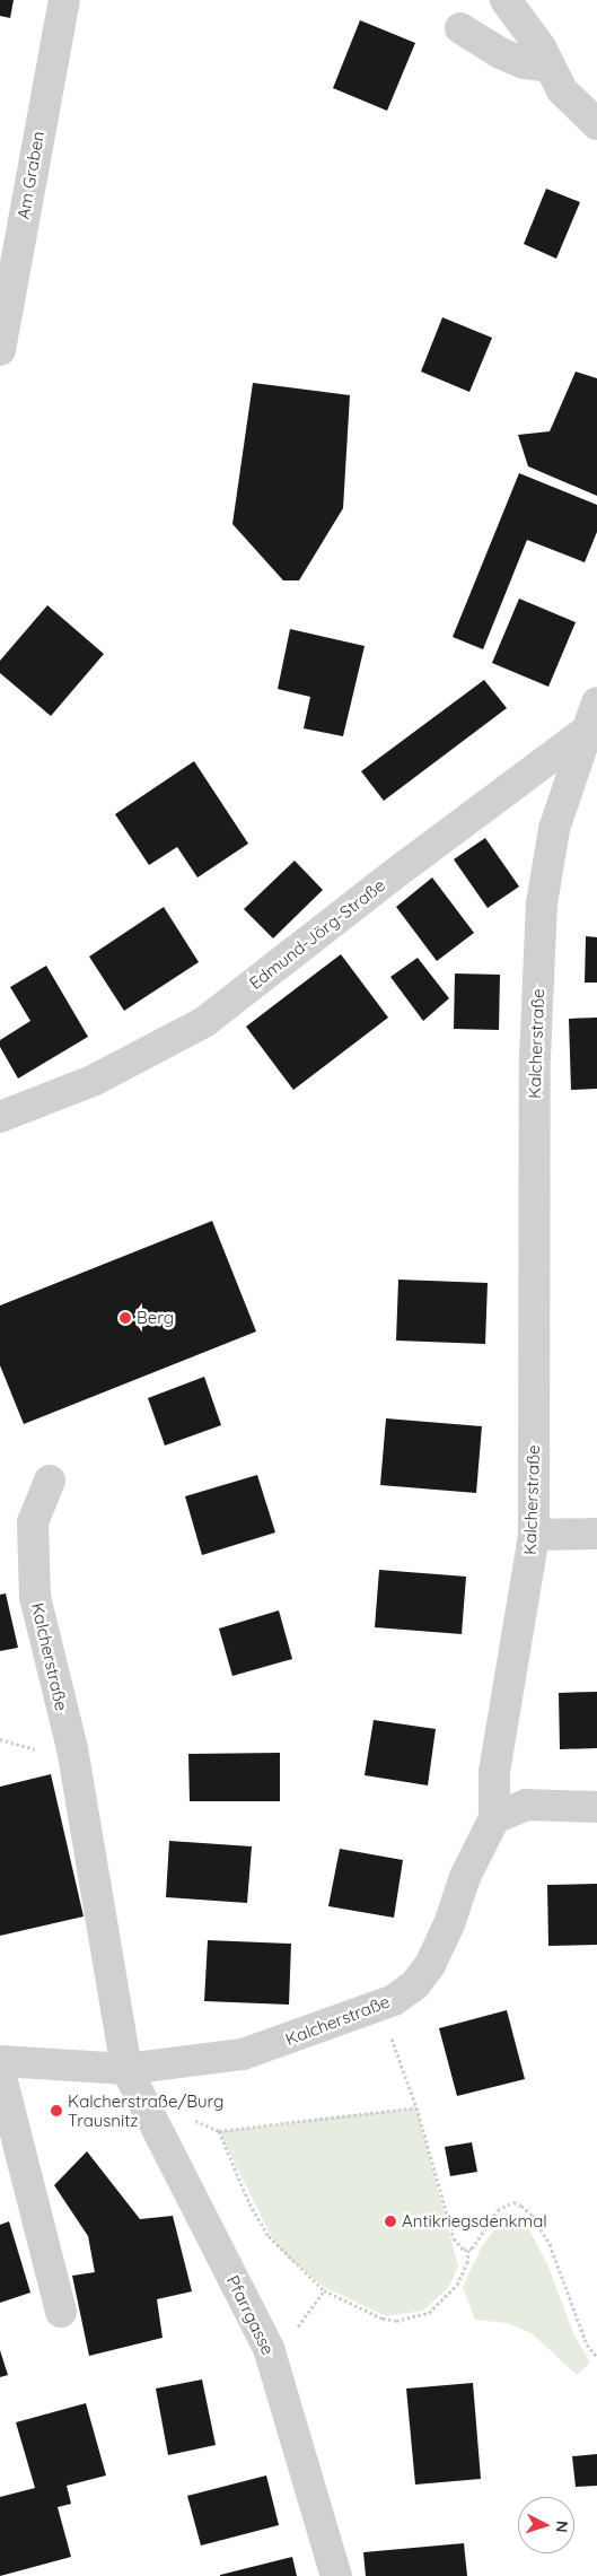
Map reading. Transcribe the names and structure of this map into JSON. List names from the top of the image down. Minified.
{"streets":{"street":["Am Graben","Edmund-Jörg-Straße","Kalcherstraße","Pfarrgasse"]},"crossings":[["Edmund-Jörg-Straße","Kalcherstraße"],["Kalcherstraße","Pfarrgasse"]],"places":["Berg","Kalcherstraße/Burg Trausnitz","Antikriegsdenkmal"],"north":"right"}
